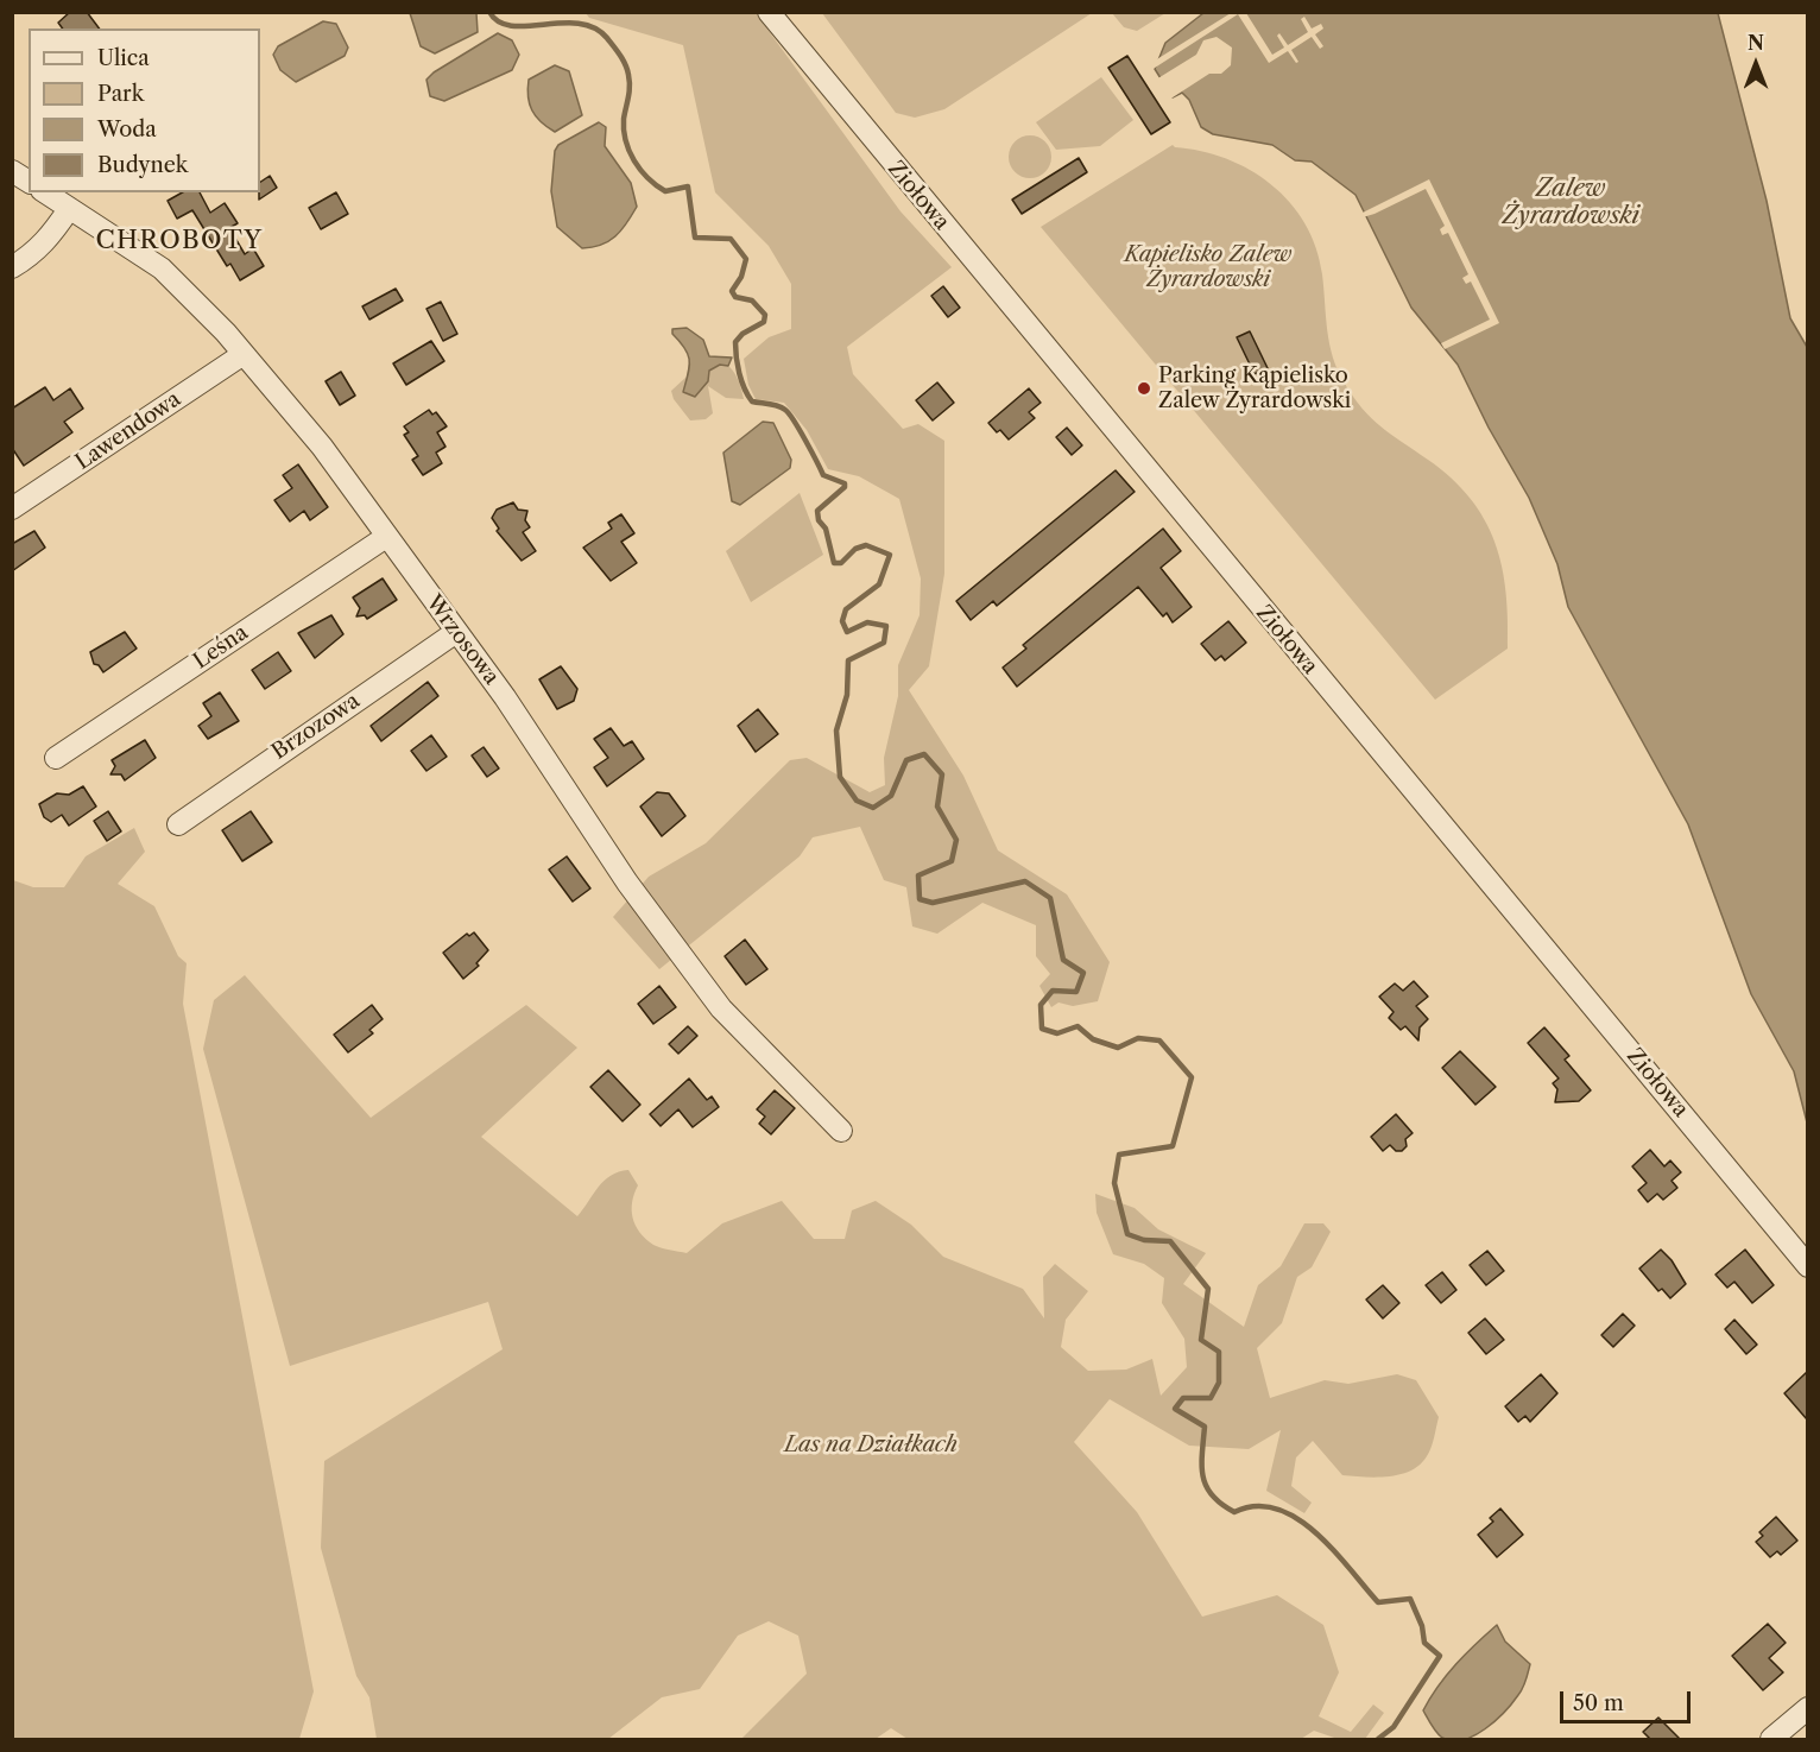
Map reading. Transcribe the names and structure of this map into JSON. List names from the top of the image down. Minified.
{"streets":{"street":["Ziołowa","Lawendowa","Wrzosowa","Leśna","Brzozowa"]},"crossings":[["Lawendowa","Wrzosowa"],["Wrzosowa","Leśna"],["Wrzosowa","Brzozowa"]],"districts":["CHROBOTY"],"water":["Zalew Żyrardowski"],"parks":["Kapielisko Zalew Żyrardowski","Las na Działkach"],"places":["Parking Kąpielisko Zalew Żyrardowski"],"legend":["Ulica","Park","Woda","Budynek"],"scale_bar":"50 m","north":"top"}
